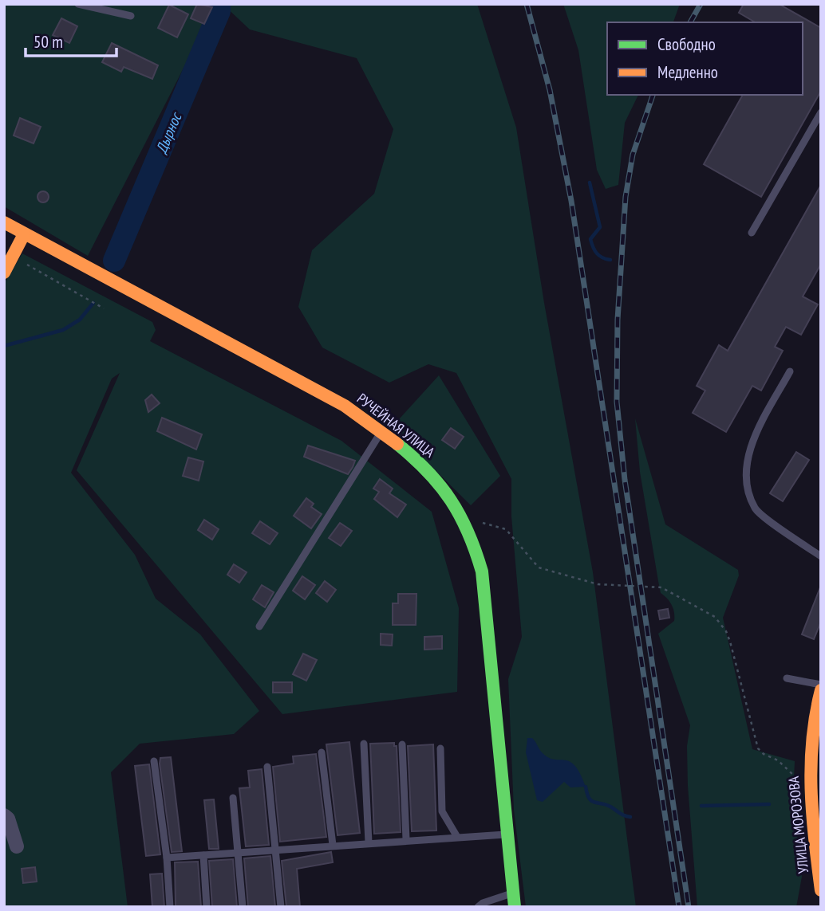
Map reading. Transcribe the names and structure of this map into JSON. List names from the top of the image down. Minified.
{"streets":{"street":["РУЧЕЙНАЯ УЛИЦА","УЛИЦА МОРОЗОВА"]},"water":["Дырнос"],"legend":["Свободно","Медленно"],"scale_bar":"50 m"}
